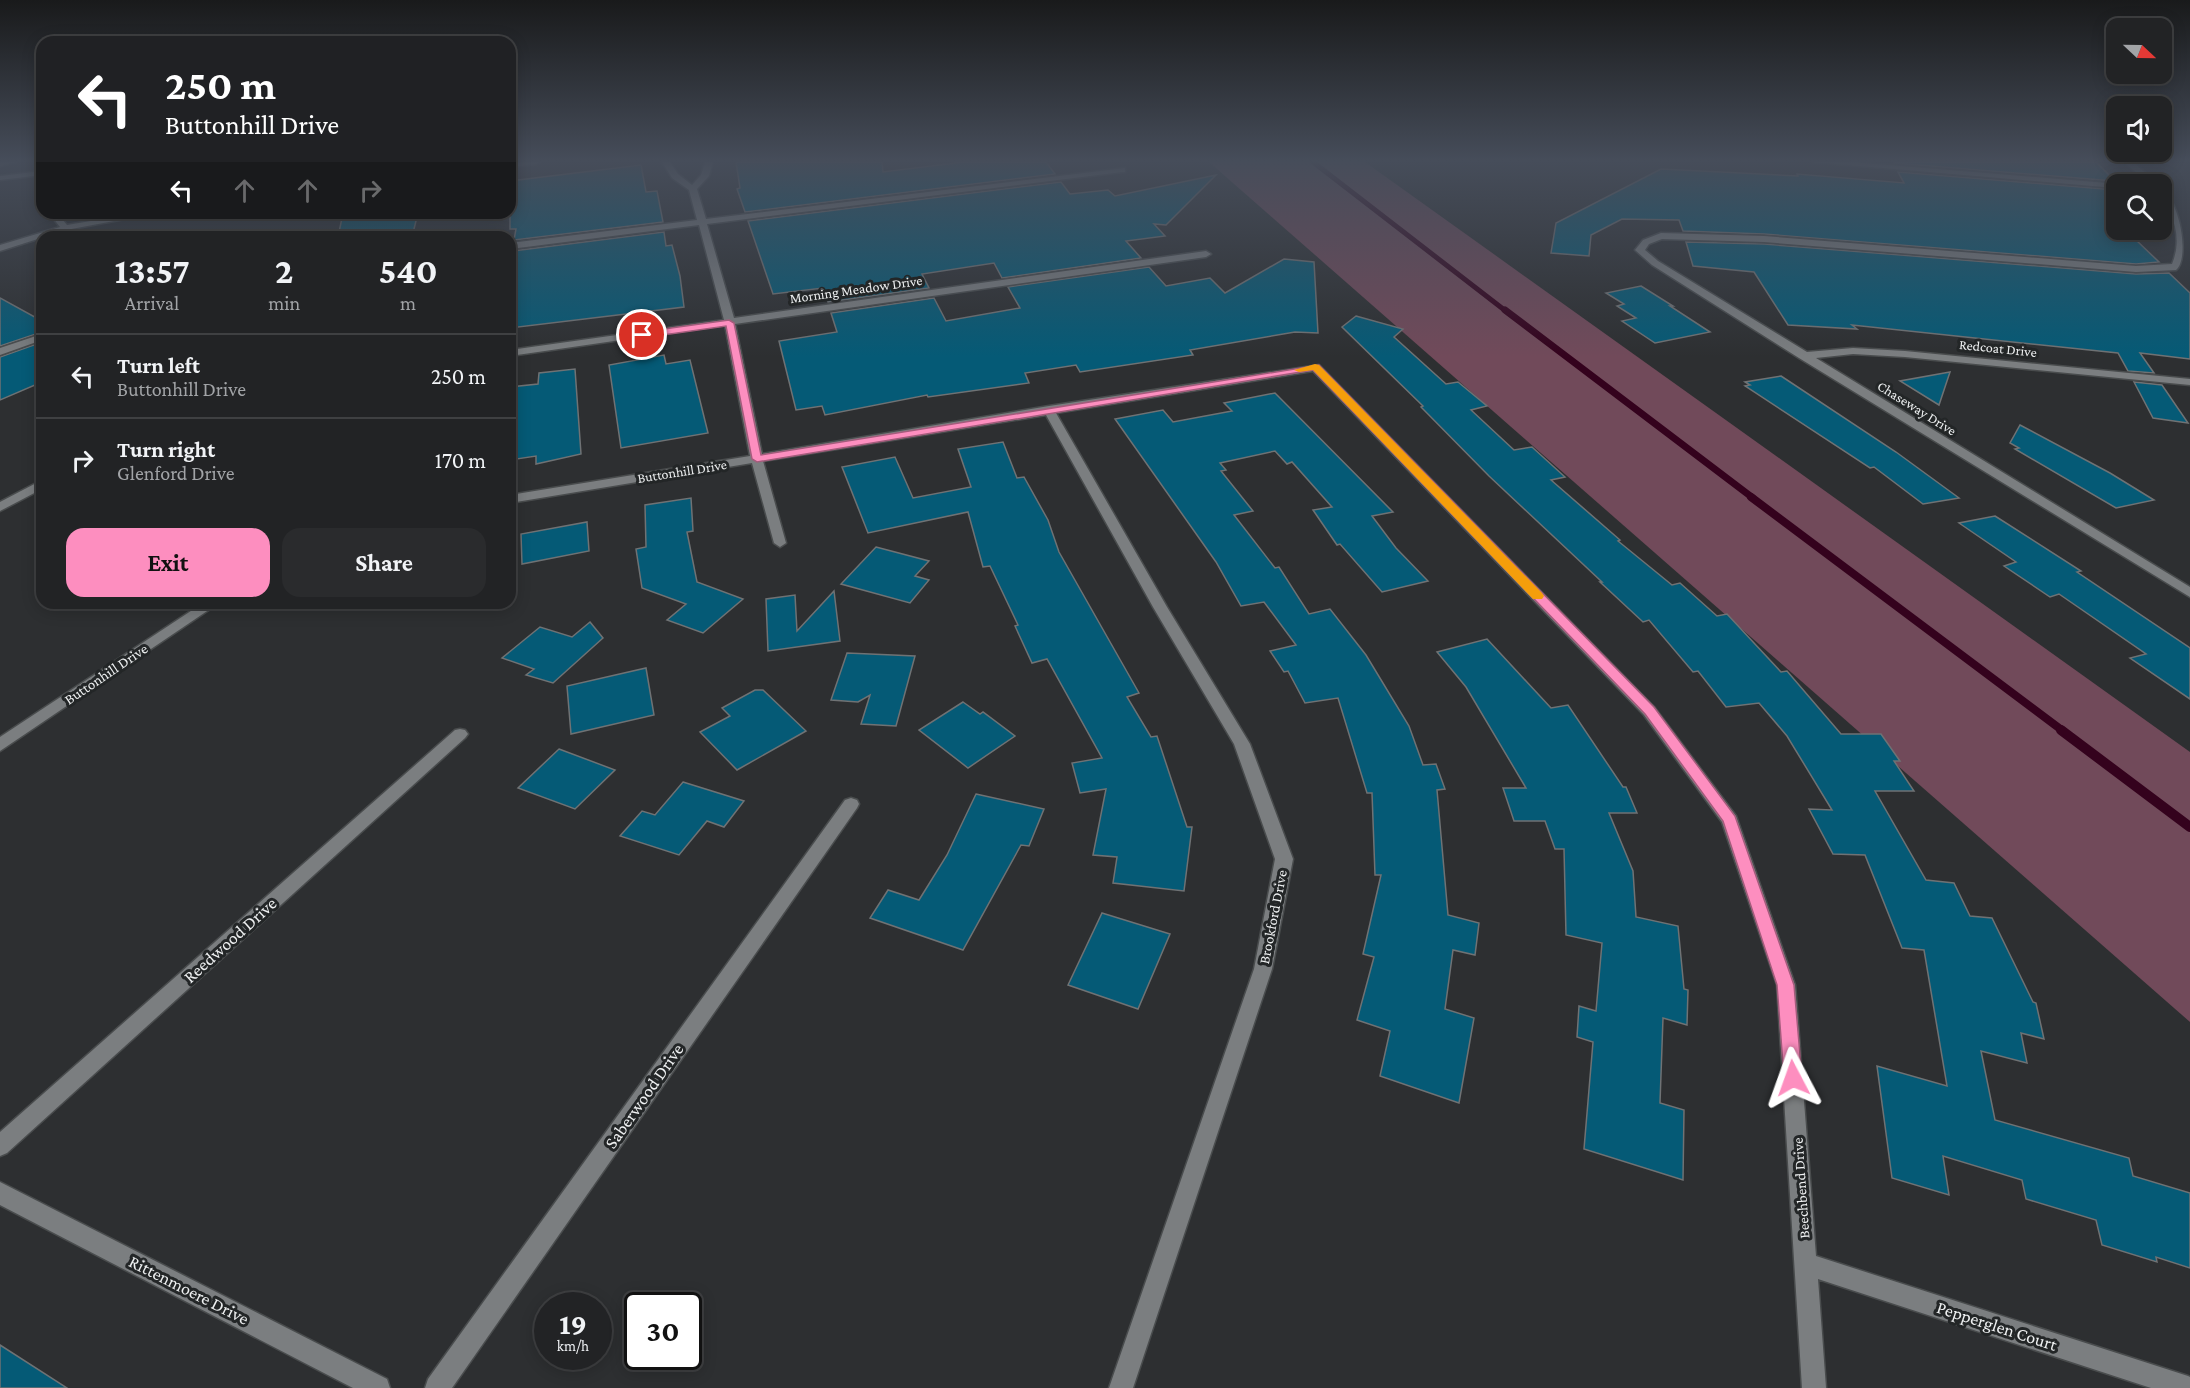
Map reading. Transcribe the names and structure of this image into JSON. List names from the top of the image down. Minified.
{"streets":{"street":["Morning Meadow Drive","Redcoat Drive","Chaseway Drive","Buttonhill Drive","Brookford Drive","Reedwood Drive","Saberwood Drive","Beechbend Drive","Rittenmoere Drive","Pepperglen Court"]},"crossings":[["Redcoat Drive","Chaseway Drive"],["Buttonhill Drive","Brookford Drive"],["Buttonhill Drive","Beechbend Drive"],["Beechbend Drive","Pepperglen Court"]],"north":"right","page":{"turn":["250 m","Buttonhill Drive"],"eta":["13:57","Arrival","2","min","540","m"],"list":[{"name":"Turn left","note":"Buttonhill Drive","value":"250 m"},{"name":"Turn right","note":"Glenford Drive","value":"170 m"}],"buttons":["Exit","Share"],"speed":"19 km/h","limit":"30"}}
